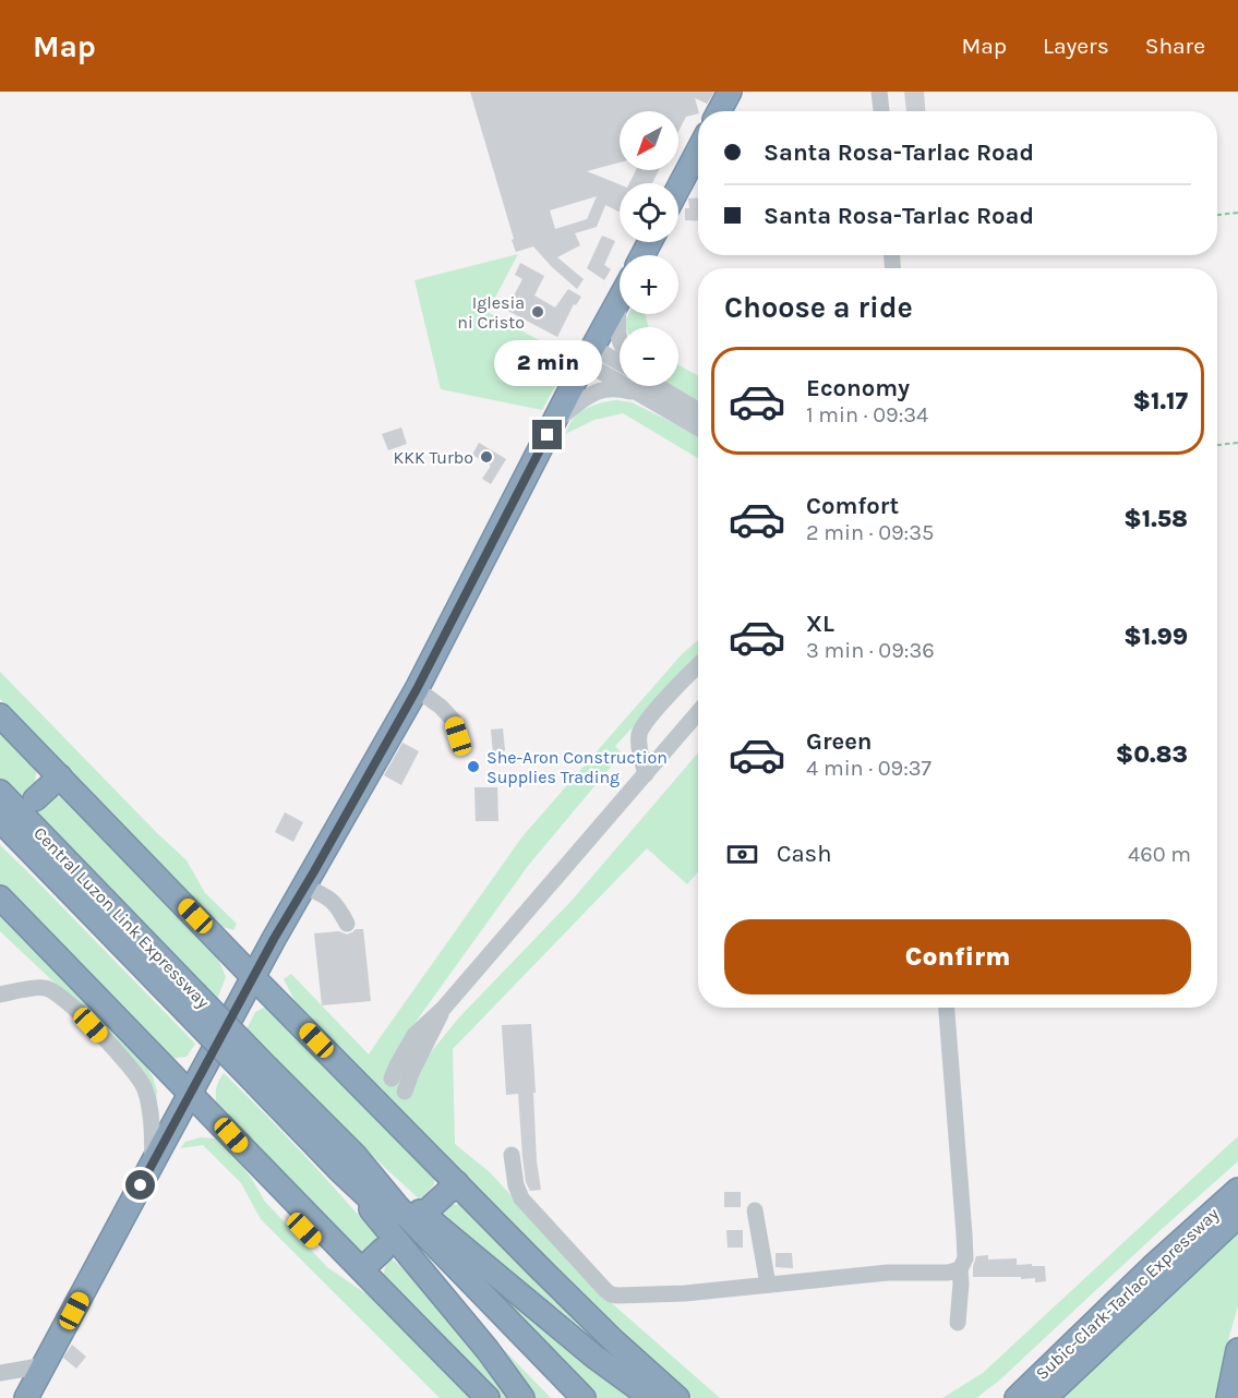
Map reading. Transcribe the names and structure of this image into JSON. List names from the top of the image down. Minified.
{"streets":{"highway":["Central Luzon Link Expressway","Subic-Clark-Tarlac Expressway"]},"places":["Iglesia ni Cristo","KKK Turbo","She-Aron Construction Supplies Trading"],"north":"bottom left","page":{"header":"Map","nav":["Map","Layers","Share"],"map_buttons":["+","−"],"banner":["Santa Rosa-Tarlac Road","Santa Rosa-Tarlac Road"],"heading":"Choose a ride","bubble":"2 min","list":[{"name":"Economy","note":"1 min · 09:34","value":"$1.17"},{"name":"Comfort","note":"2 min · 09:35","value":"$1.58"},{"name":"XL","note":"3 min · 09:36","value":"$1.99"},{"name":"Green","note":"4 min · 09:37","value":"$0.83"}],"pay":["Cash","460 m"],"buttons":"Confirm"}}
